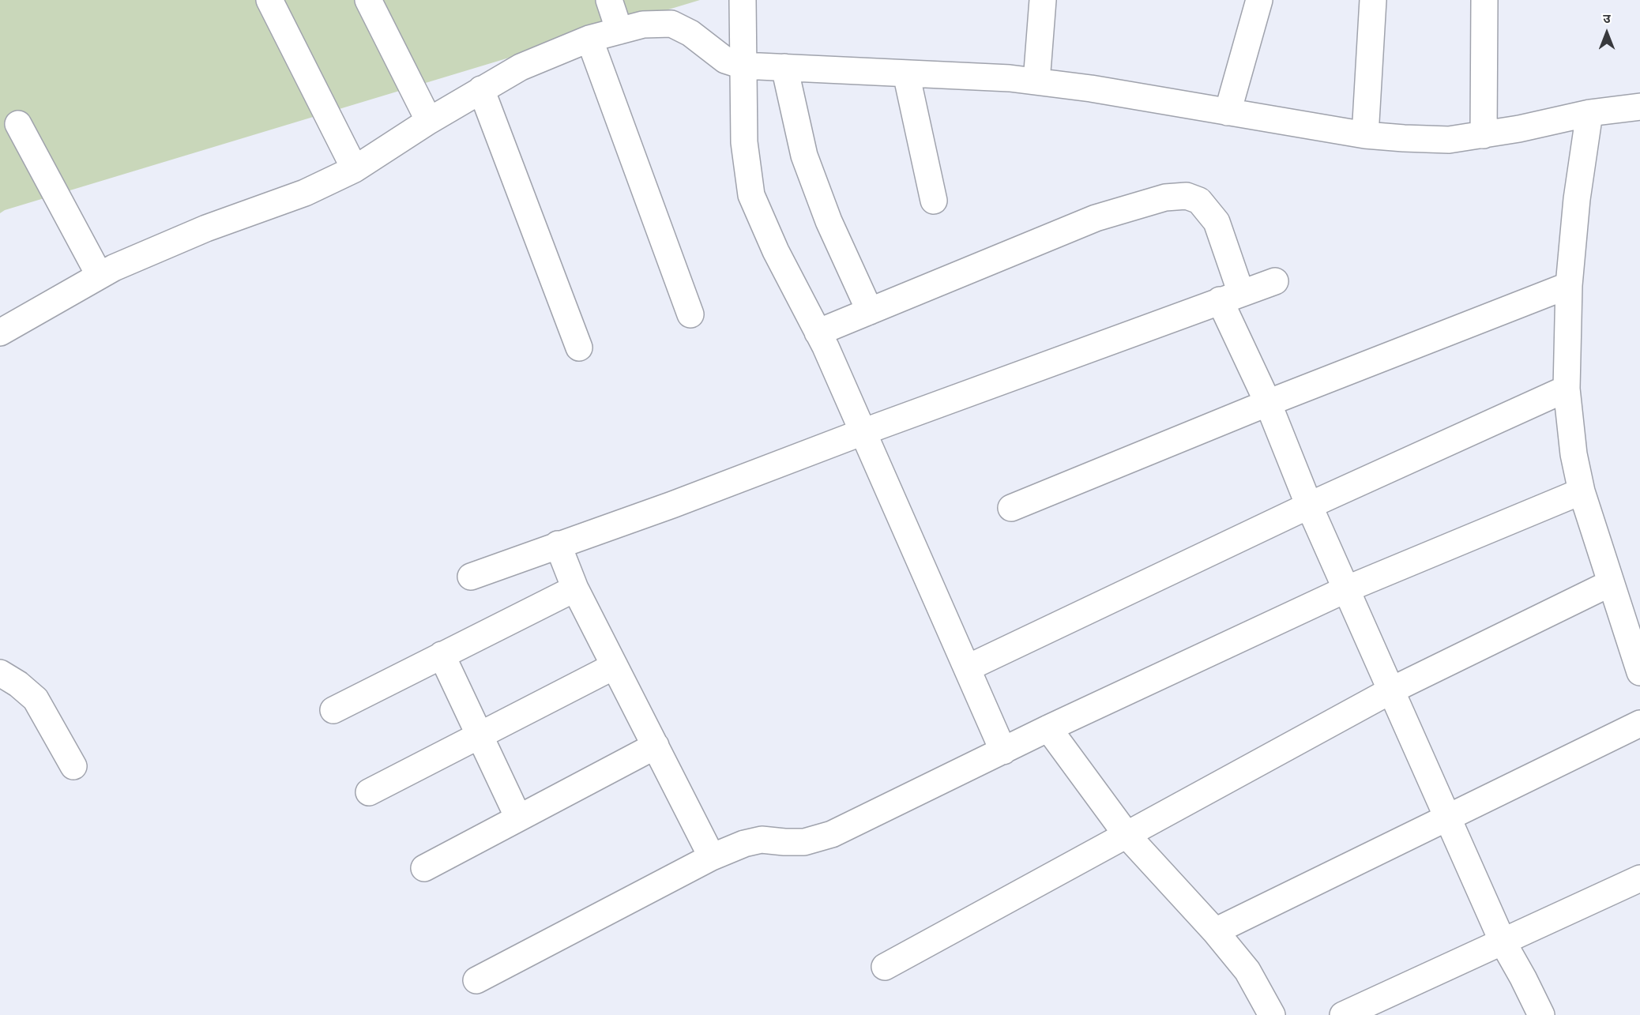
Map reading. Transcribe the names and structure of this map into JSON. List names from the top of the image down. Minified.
{"north":"top"}
